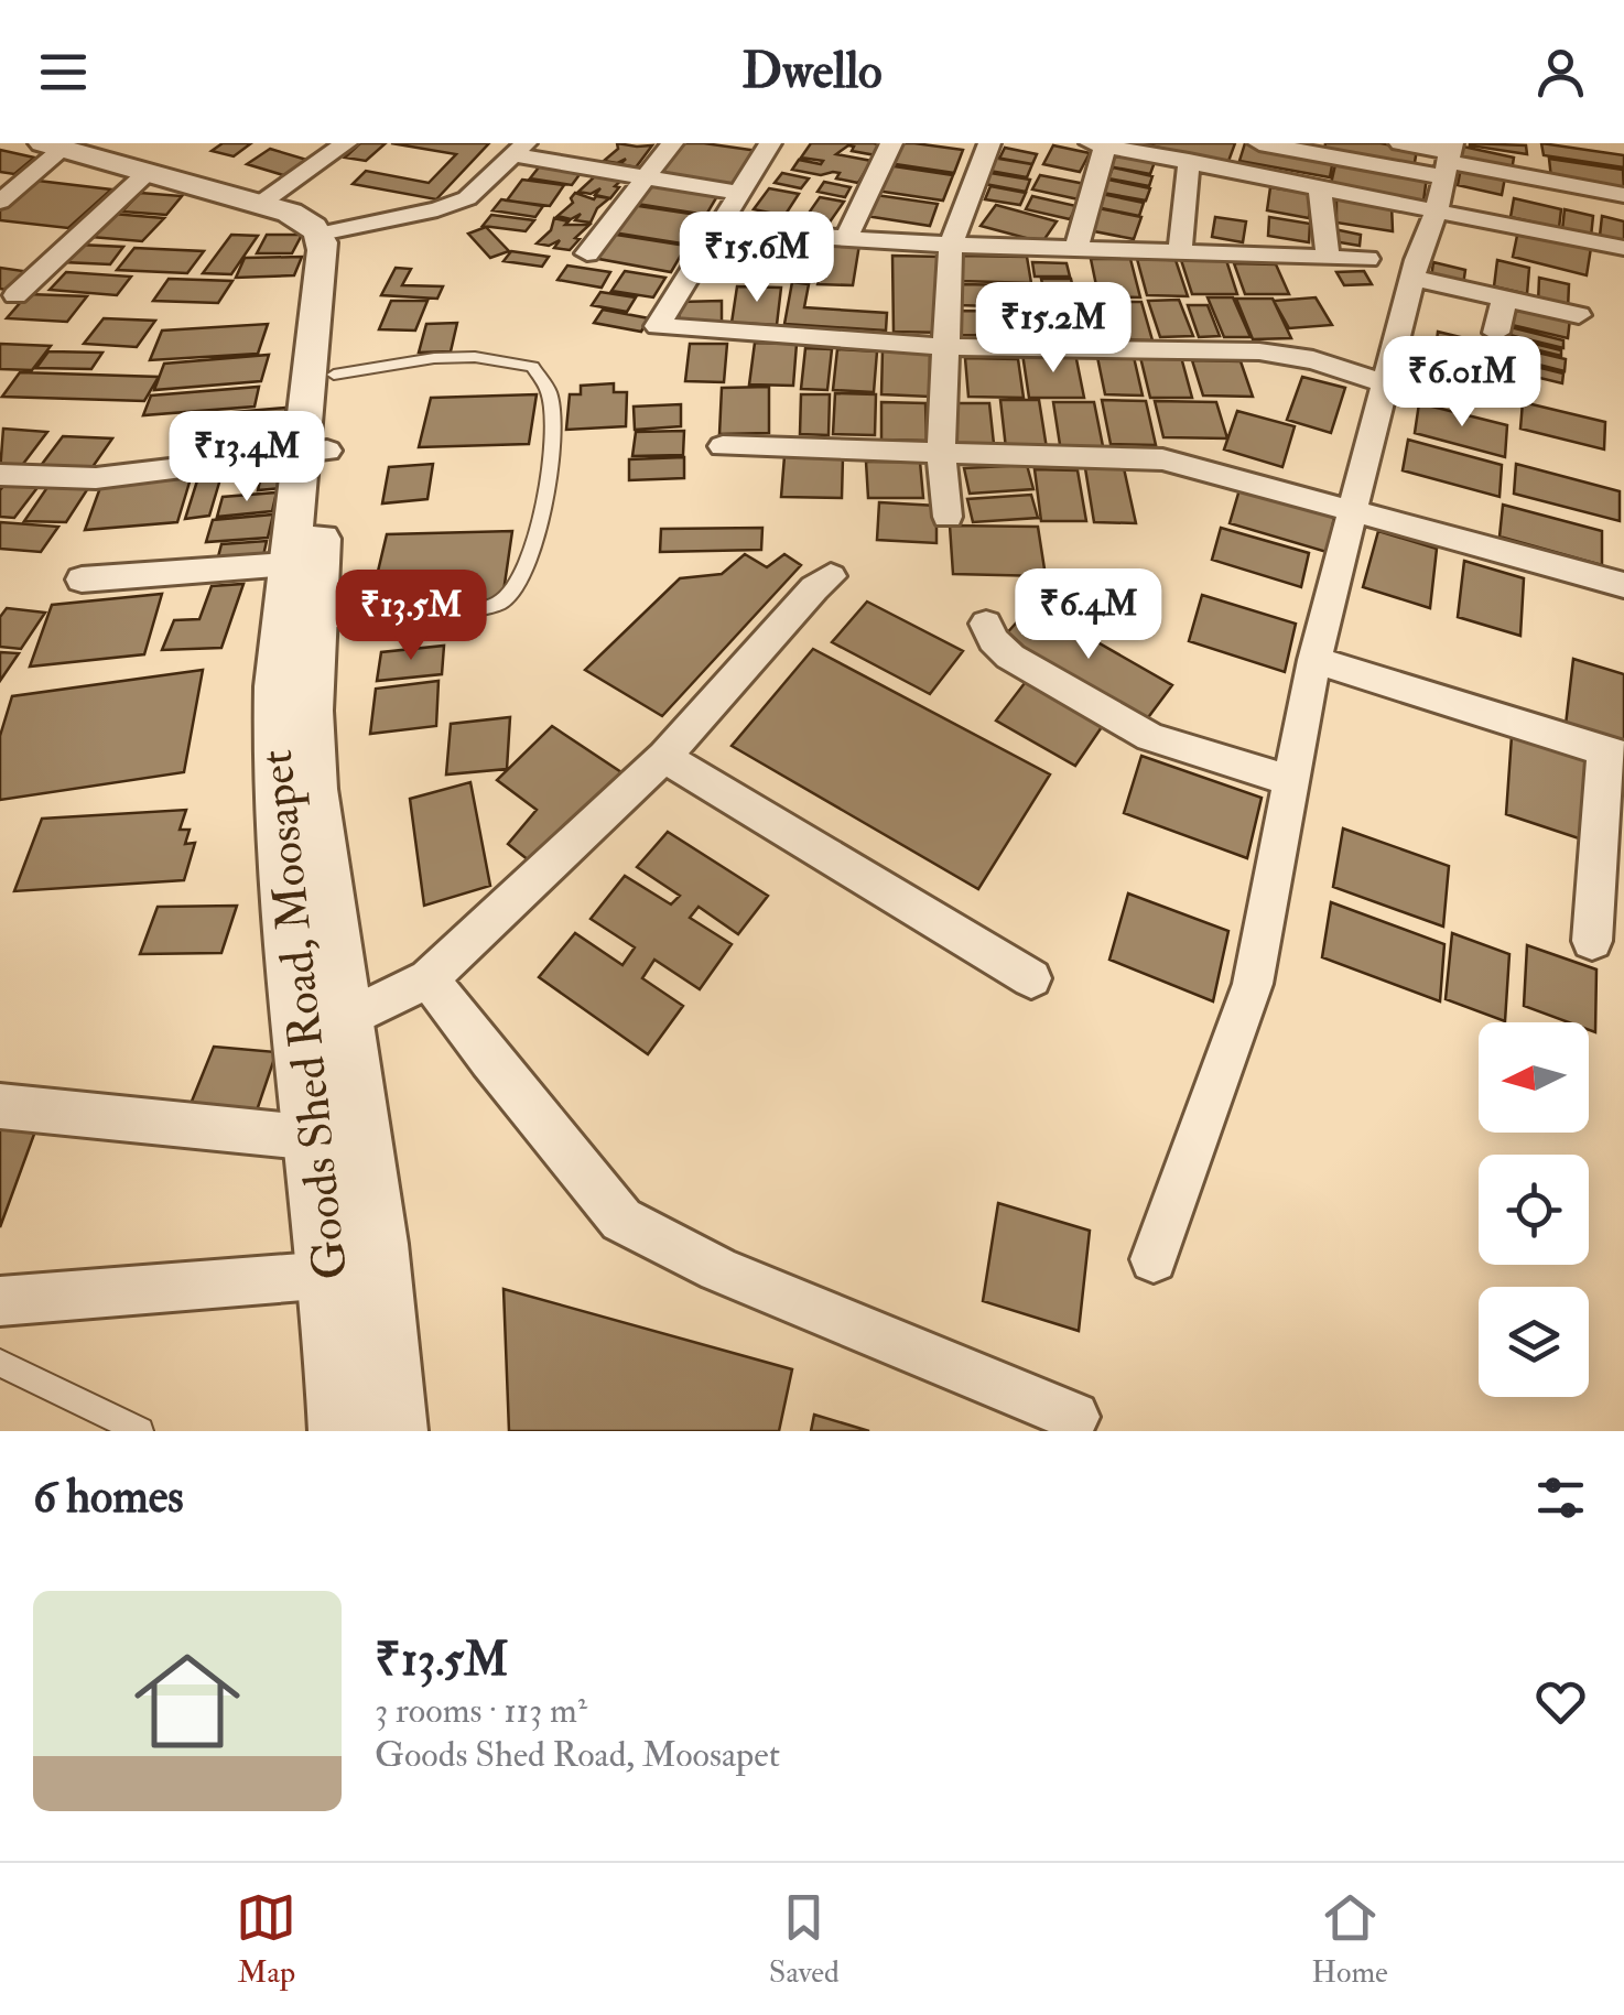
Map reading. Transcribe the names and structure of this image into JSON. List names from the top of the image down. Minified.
{"streets":{"street":["Goods Shed Road, Moosapet"]},"north":"left","page":{"header":"Dwello","price":["₹15.6M","₹15.2M","₹6.01M","₹13.4M","₹6.4M","₹13.5M"],"heading":"6 homes","list":[{"name":"₹13.5M","note":"3 rooms · 113 m² · Goods Shed Road, Moosapet"}],"tabs":["Map","Saved","Home"]}}
